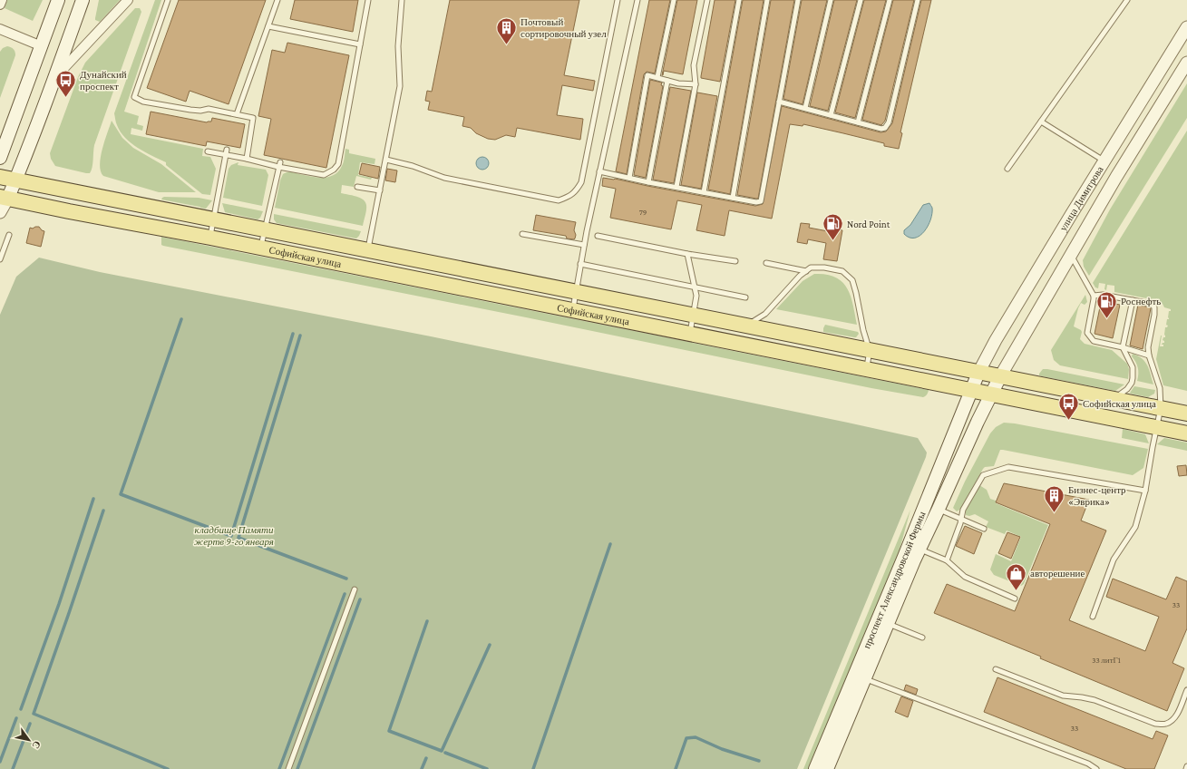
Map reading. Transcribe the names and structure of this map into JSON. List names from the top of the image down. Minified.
{"streets":{"main road":["Софийская улица","проспект Александровской Фермы"],"street":["улица Димитрова"]},"crossings":[["улица Димитрова","Софийская улица"],["улица Димитрова","проспект Александровской Фермы"],["Софийская улица","проспект Александровской Фермы"]],"parks":["кладбище Памяти жертв 9-го января"],"places":{"building":["Почтовый сортировочный узел","Бизнес-центр «Эврика»"],"bus stop":["Дунайский проспект","Софийская улица"],"fuel station":["Nord Point","Роснефть"],"shop":["авторешение"]},"house_numbers":["79","33","33 литГ1","33"],"north":"bottom right"}
